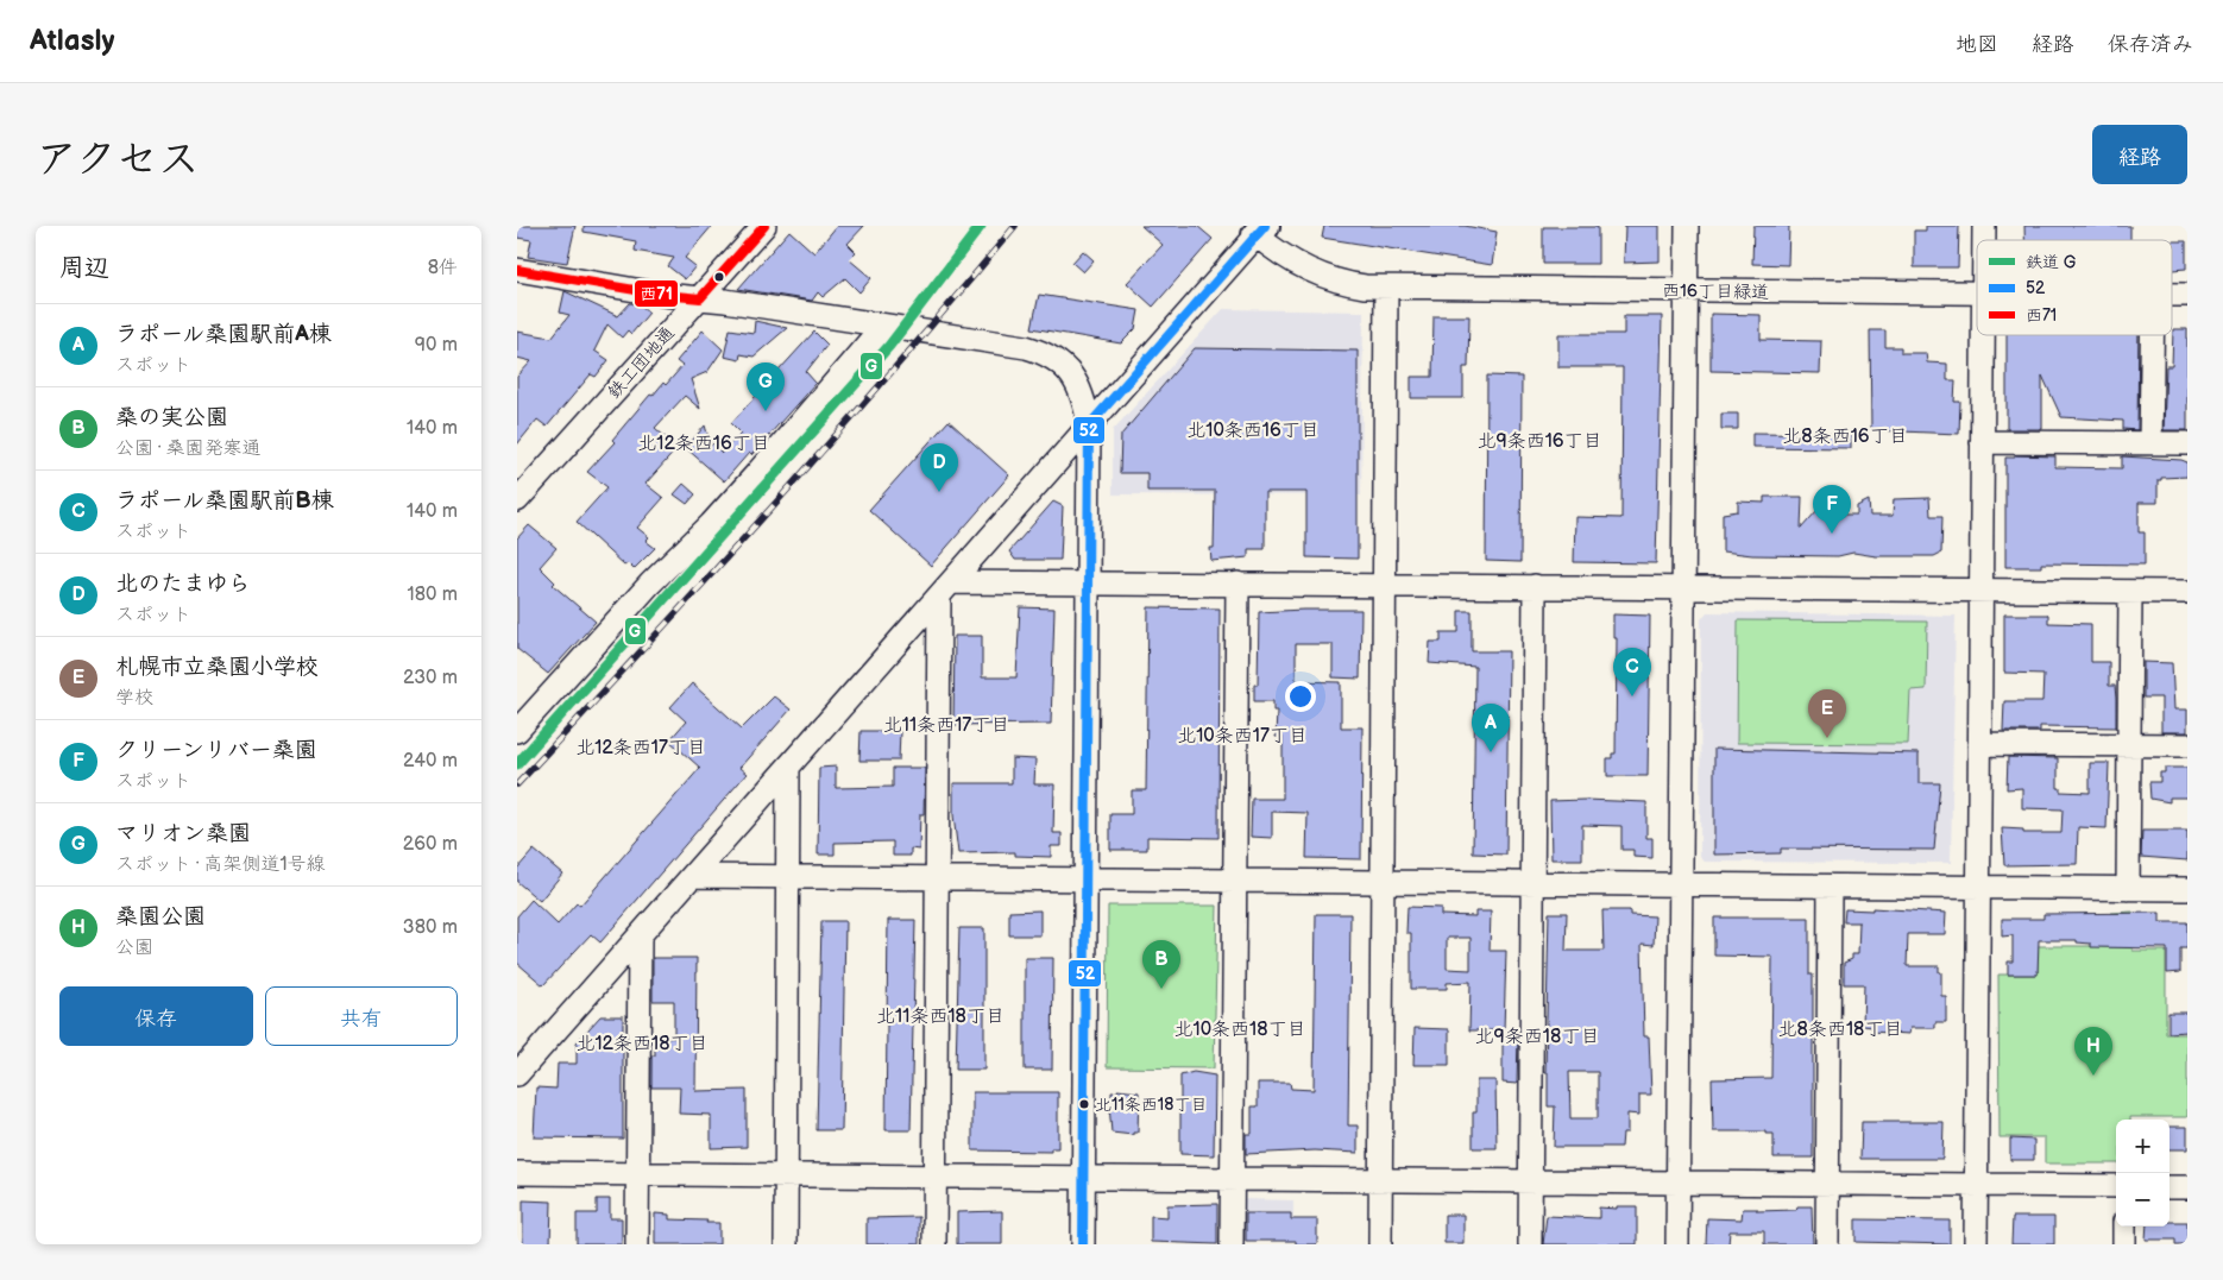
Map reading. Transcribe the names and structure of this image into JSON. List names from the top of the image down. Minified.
{"streets":{"street":["西16丁目緑道","鉄工団地通"]},"districts":["北10条西16丁目","北8条西16丁目","北9条西16丁目","北12条西16丁目","北11条西17丁目","北10条西17丁目","北12条西17丁目","北11条西18丁目","北10条西18丁目","北8条西18丁目","北9条西18丁目","北12条西18丁目"],"places":["北11条西18丁目"],"lines":["rail line G","transit line 52","transit line 西71"],"legend":["鉄道 G","52","西71"],"page":{"header":"Atlasly","nav":["地図","経路","保存済み"],"title":"アクセス","buttons":["経路",["保存","共有"]],"heading":["周辺","8件"],"list":[{"mark":"A","name":"ラポール桑園駅前A棟","note":"スポット","value":"90 m"},{"mark":"B","name":"桑の実公園","note":"公園 · 桑園発寒通","value":"140 m"},{"mark":"C","name":"ラポール桑園駅前B棟","note":"スポット","value":"140 m"},{"mark":"D","name":"北のたまゆら","note":"スポット","value":"180 m"},{"mark":"E","name":"札幌市立桑園小学校","note":"学校","value":"230 m"},{"mark":"F","name":"クリーンリバー桑園","note":"スポット","value":"240 m"},{"mark":"G","name":"マリオン桑園","note":"スポット · 高架側道1号線","value":"260 m"},{"mark":"H","name":"桑園公園","note":"公園","value":"380 m"}],"pins":["G","D","F","C","E","A","B","H"],"map_buttons":["+","−"]}}
